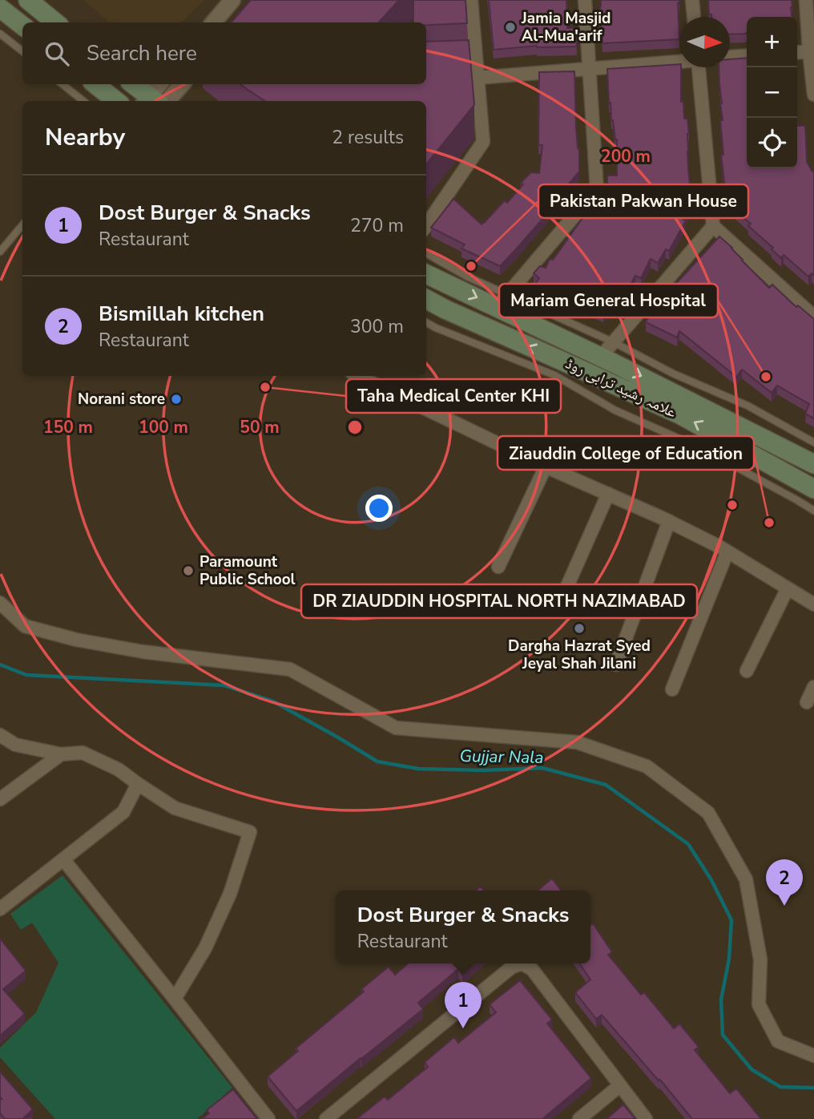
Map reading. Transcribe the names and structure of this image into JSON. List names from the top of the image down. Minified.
{"streets":{"main road":["علامہ رشید ترابی روڈ"]},"water":["Gujjar Nala"],"places":["Jamia Masjid Al-Mua'arif","Pakistan Pakwan House","Mariam General Hospital","Taha Medical Center KHI","Norani store","DR ZIAUDDIN HOSPITAL NORTH NAZIMABAD","Ziauddin College of Education","Paramount Public School","Dargha Hazrat Syed Jeyal Shah Jilani"],"north":"right","page":{"map_buttons":["+","−"],"search":"Search here","heading":["Nearby","2 results"],"list":[{"mark":"1","name":"Dost Burger & Snacks","note":"Restaurant","value":"270 m"},{"mark":"2","name":"Bismillah kitchen","note":"Restaurant","value":"300 m"}],"pins":["2","1"],"popup":["Dost Burger & Snacks","Restaurant"]},"rings":["200 m","150 m","100 m","50 m"]}
